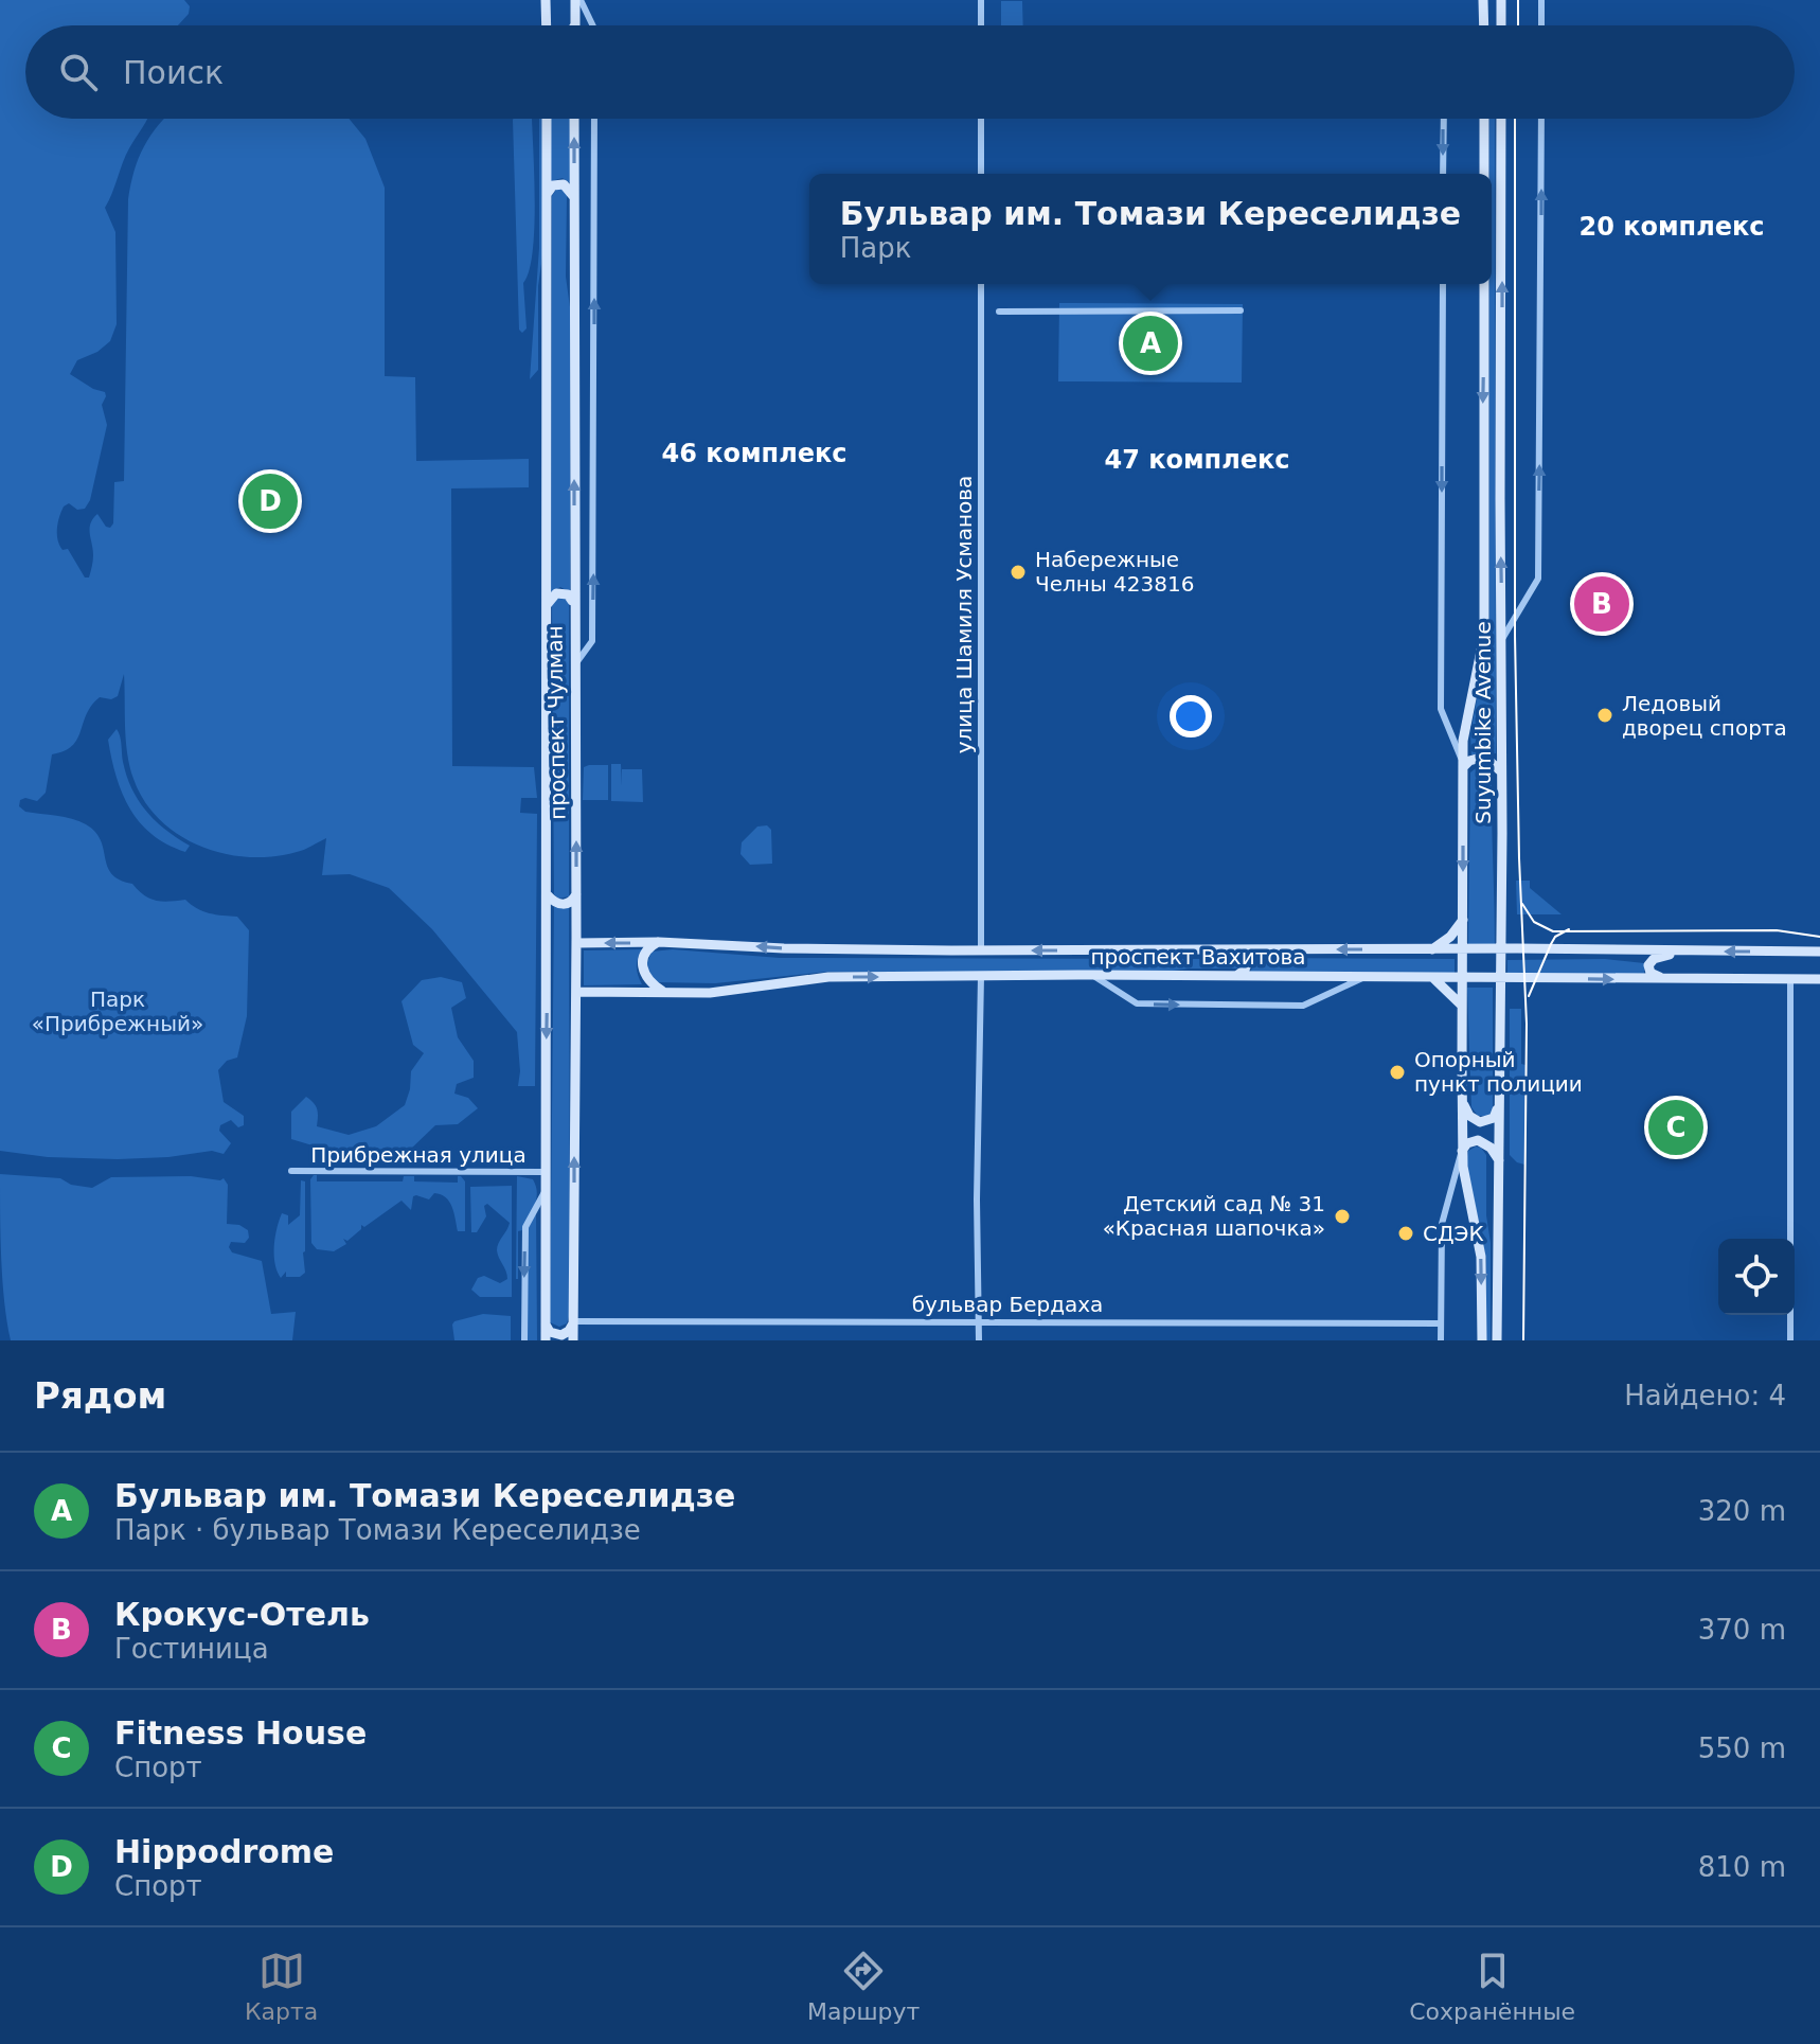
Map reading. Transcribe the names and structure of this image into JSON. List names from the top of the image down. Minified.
{"streets":{"main road":["проспект Чулман","Suyumbike Avenue","проспект Вахитова"],"street":["улица Шамиля Усманова","Прибрежная улица","бульвар Бердаха"]},"crossings":[["улица Шамиля Усманова","проспект Вахитова"],["проспект Чулман","проспект Вахитова"],["проспект Чулман","Прибрежная улица"],["проспект Чулман","бульвар Бердаха"],["Suyumbike Avenue","проспект Вахитова"]],"districts":["20 комплекс","46 комплекс","47 комплекс"],"parks":["Парк «Прибрежный»"],"places":["Набережные Челны 423816","Ледовый дворец спорта","Опорный пункт полиции","Детский сад № 31 «Красная шапочка»","СДЭК"],"page":{"search":"Поиск","popup":["Бульвар им. Томази Кереселидзе","Парк"],"pins":["A","D","B","C"],"heading":["Рядом","Найдено: 4"],"list":[{"mark":"A","name":"Бульвар им. Томази Кереселидзе","note":"Парк · бульвар Томази Кереселидзе","value":"320 m"},{"mark":"B","name":"Крокус-Отель","note":"Гостиница","value":"370 m"},{"mark":"C","name":"Fitness House","note":"Спорт","value":"550 m"},{"mark":"D","name":"Hippodrome","note":"Спорт","value":"810 m"}],"nav":["Карта","Маршрут","Сохранённые"]}}
